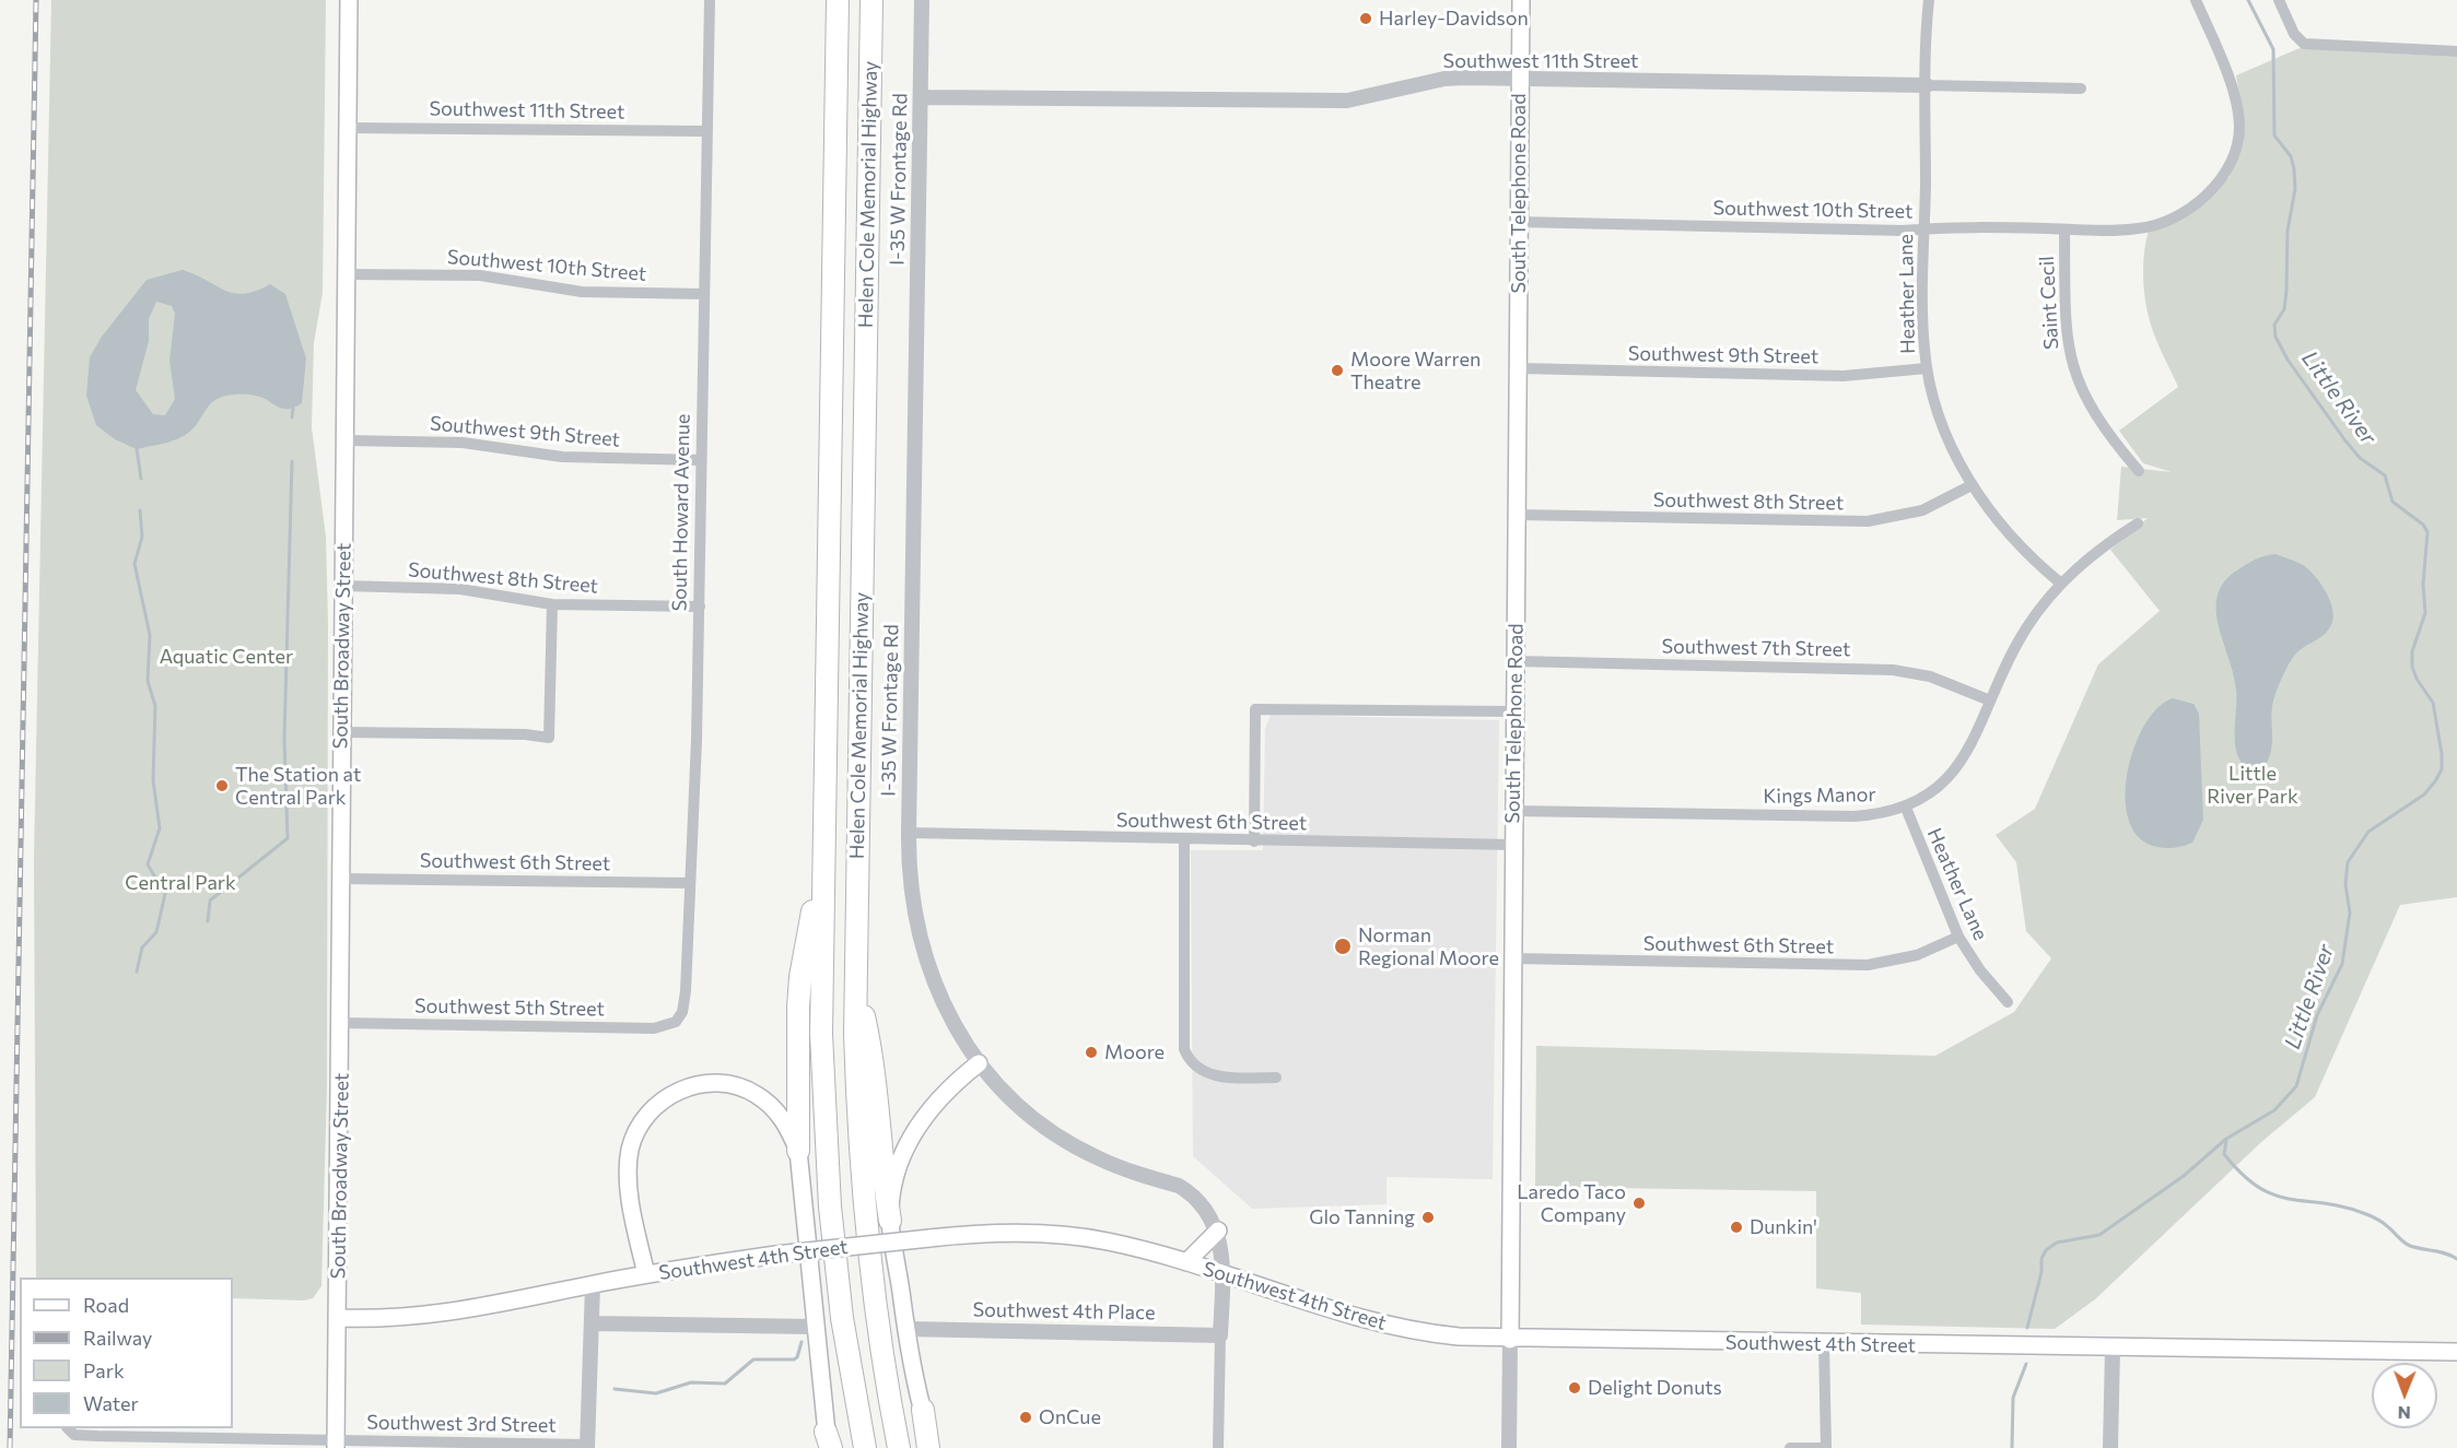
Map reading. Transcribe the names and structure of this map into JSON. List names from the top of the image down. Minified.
{"streets":{"highway":["Helen Cole Memorial Highway"],"main road":["South Telephone Road","South Broadway Street","Southwest 4th Street"],"street":["Southwest 11th Street","I-35 W Frontage Rd","Southwest 10th Street","Heather Lane","Saint Cecil","Southwest 9th Street","Southwest 8th Street","South Howard Avenue","Southwest 7th Street","Kings Manor","Southwest 6th Street","Southwest 5th Street","Southwest 4th Place","Southwest 3rd Street"]},"crossings":[["Southwest 11th Street","I-35 W Frontage Rd"],["Southwest 11th Street","South Telephone Road"],["Southwest 11th Street","Heather Lane"],["Southwest 11th Street","South Howard Avenue"],["Southwest 11th Street","South Broadway Street"],["I-35 W Frontage Rd","Southwest 6th Street"],["I-35 W Frontage Rd","Southwest 4th Street"],["I-35 W Frontage Rd","Southwest 4th Place"],["South Telephone Road","Southwest 10th Street"],["South Telephone Road","Southwest 9th Street"],["South Telephone Road","Southwest 8th Street"],["South Telephone Road","Southwest 7th Street"],["South Telephone Road","Kings Manor"],["South Telephone Road","Southwest 6th Street"],["South Telephone Road","Southwest 4th Street"],["Southwest 10th Street","Heather Lane"],["Southwest 10th Street","Saint Cecil"],["Southwest 10th Street","South Howard Avenue"],["Southwest 10th Street","South Broadway Street"],["Heather Lane","Southwest 9th Street"],["Heather Lane","Southwest 8th Street"],["Heather Lane","Kings Manor"],["Heather Lane","Southwest 6th Street"],["Southwest 9th Street","South Howard Avenue"],["Southwest 9th Street","South Broadway Street"],["Southwest 8th Street","South Howard Avenue"],["Southwest 8th Street","South Broadway Street"],["South Howard Avenue","Southwest 6th Street"],["South Howard Avenue","Southwest 5th Street"],["South Broadway Street","Southwest 6th Street"],["South Broadway Street","Southwest 5th Street"],["South Broadway Street","Southwest 4th Street"],["South Broadway Street","Southwest 3rd Street"],["Southwest 7th Street","Kings Manor"]],"water":["Little River"],"parks":["Aquatic Center","Little River Park","Central Park"],"places":["Harley-Davidson","Moore Warren Theatre","The Station at Central Park","Norman Regional Moore","Moore","Laredo Taco Company","Glo Tanning","Dunkin'","Delight Donuts","OnCue"],"legend":["Road","Railway","Park","Water"],"north":"bottom"}
